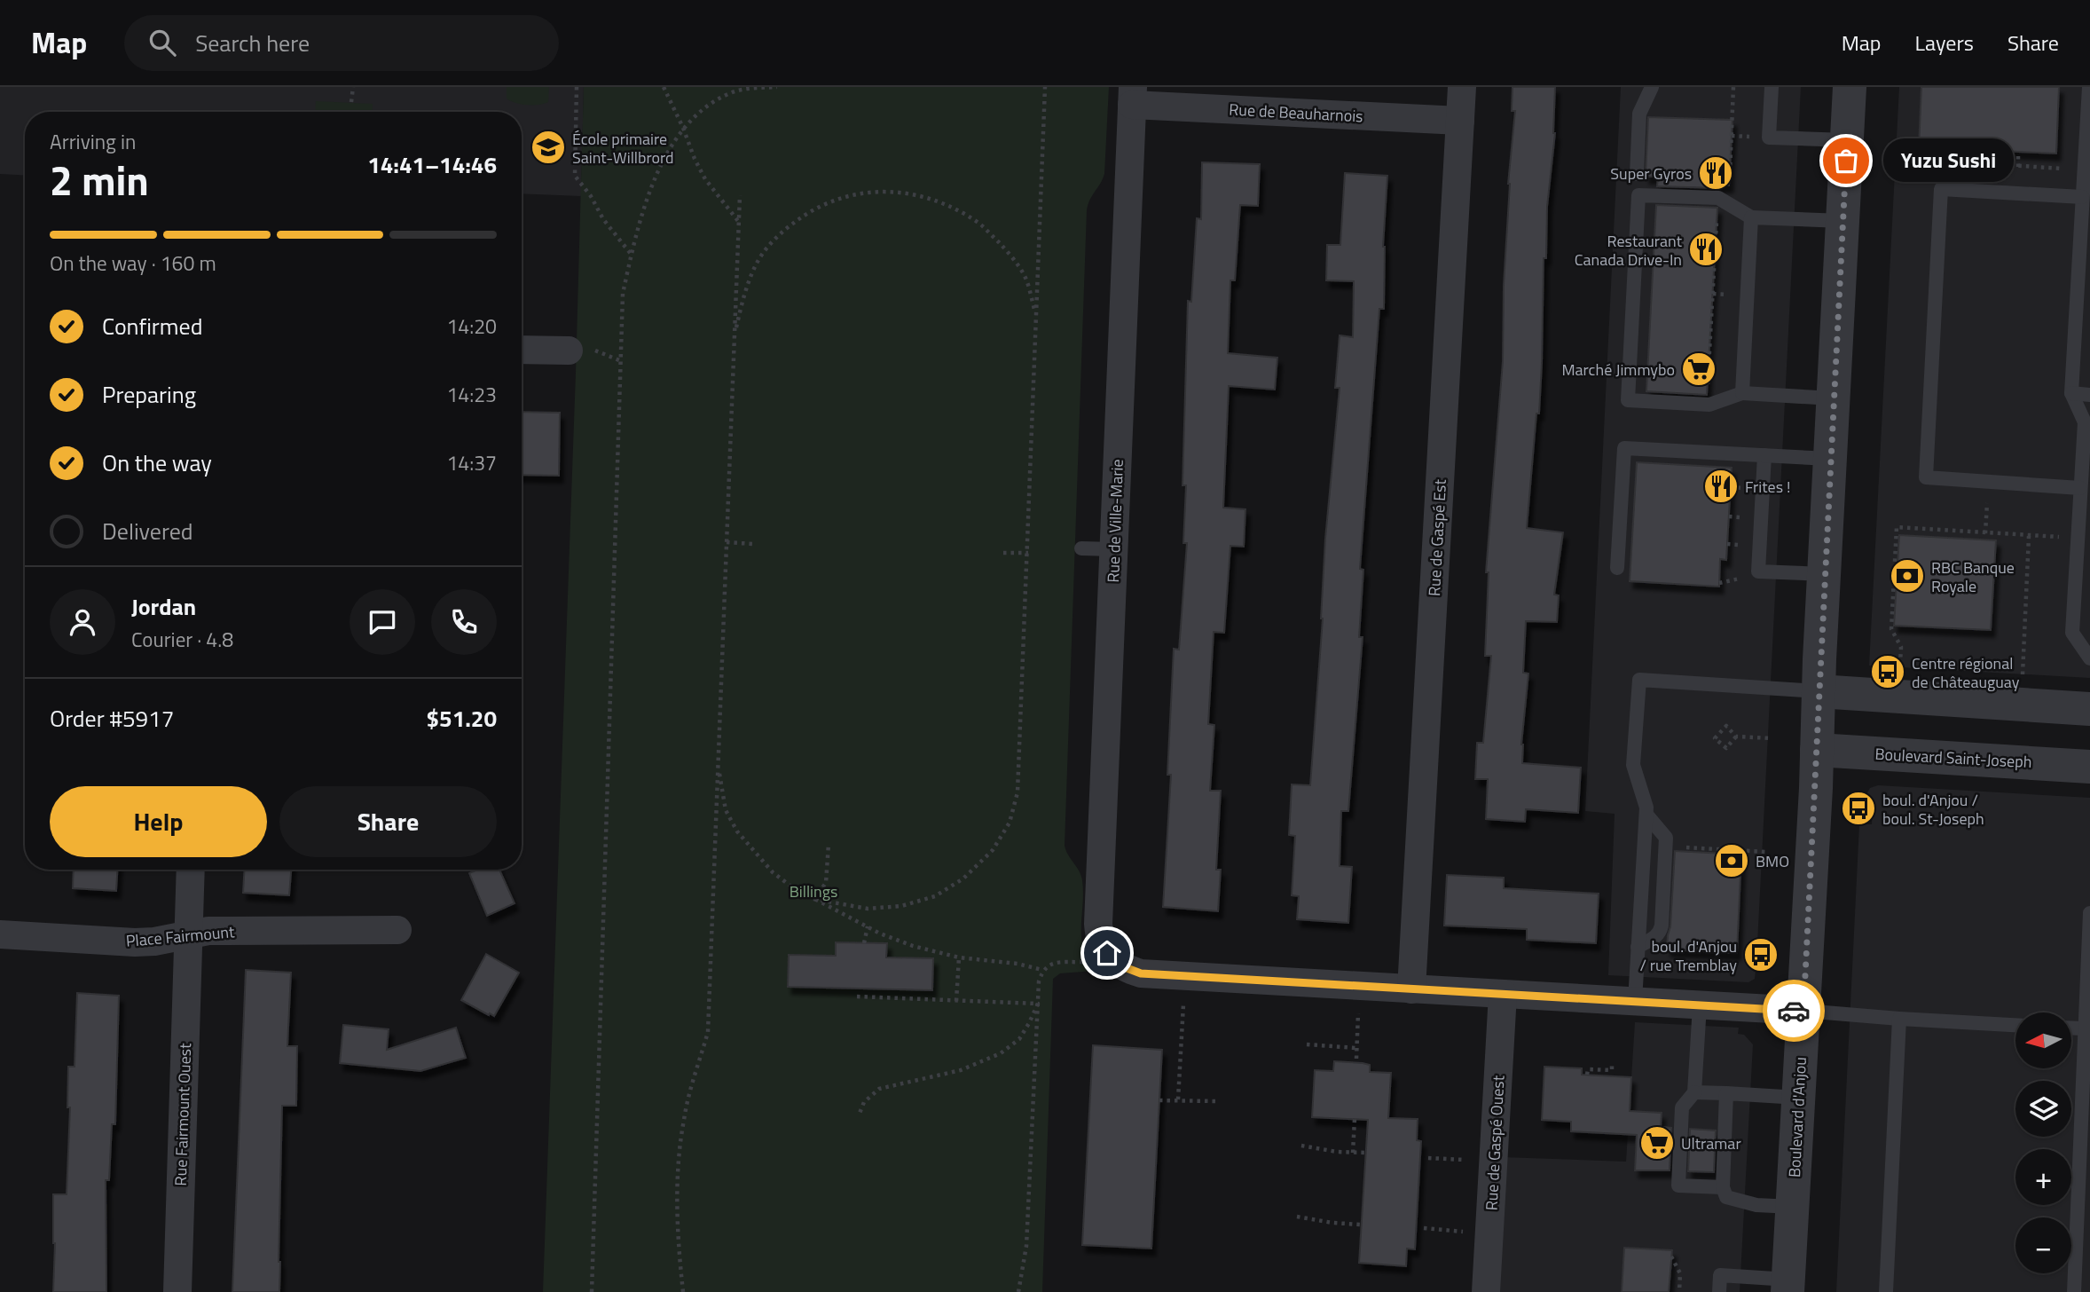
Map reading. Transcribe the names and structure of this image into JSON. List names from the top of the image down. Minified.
{"streets":{"street":["Rue de Beauharnois","Rue de Ville-Marie","Rue de Gaspé Est","Boulevard Saint-Joseph","Place Fairmount","Rue Fairmount Ouest","Boulevard d'Anjou","Rue de Gaspé Ouest"]},"crossings":[["Rue de Beauharnois","Rue de Ville-Marie"],["Rue de Beauharnois","Rue de Gaspé Est"],["Boulevard Saint-Joseph","Boulevard d'Anjou"],["Place Fairmount","Rue Fairmount Ouest"]],"parks":["Billings"],"places":{"school or university":["École primaire Saint-Willbrord"],"other":["Yuzu Sushi"],"restaurant":["Super Gyros","Restaurant Canada Drive-In","Frites !"],"supermarket":["Marché Jimmybo","Ultramar"],"bank":["RBC Banque Royale","BMO"],"bus stop":["Centre régional de Châteauguay","boul. d'Anjou / boul. St-Joseph","boul. d'Anjou / rue Tremblay"]},"north":"left","page":{"header":"Map","search":"Search here","nav":["Map","Layers","Share"],"heading":["2 min","Arriving in","14:41–14:46"],"panel":["Jordan","Courier · 4.8","Order #5917","$51.20"],"bubble":"Yuzu Sushi","bar":"On the way · 160 m","list":[["Confirmed","14:20"],["Preparing","14:23"],["On the way","14:37"],"Delivered"],"buttons":["Help","Share"],"map_buttons":["+","−"]}}
